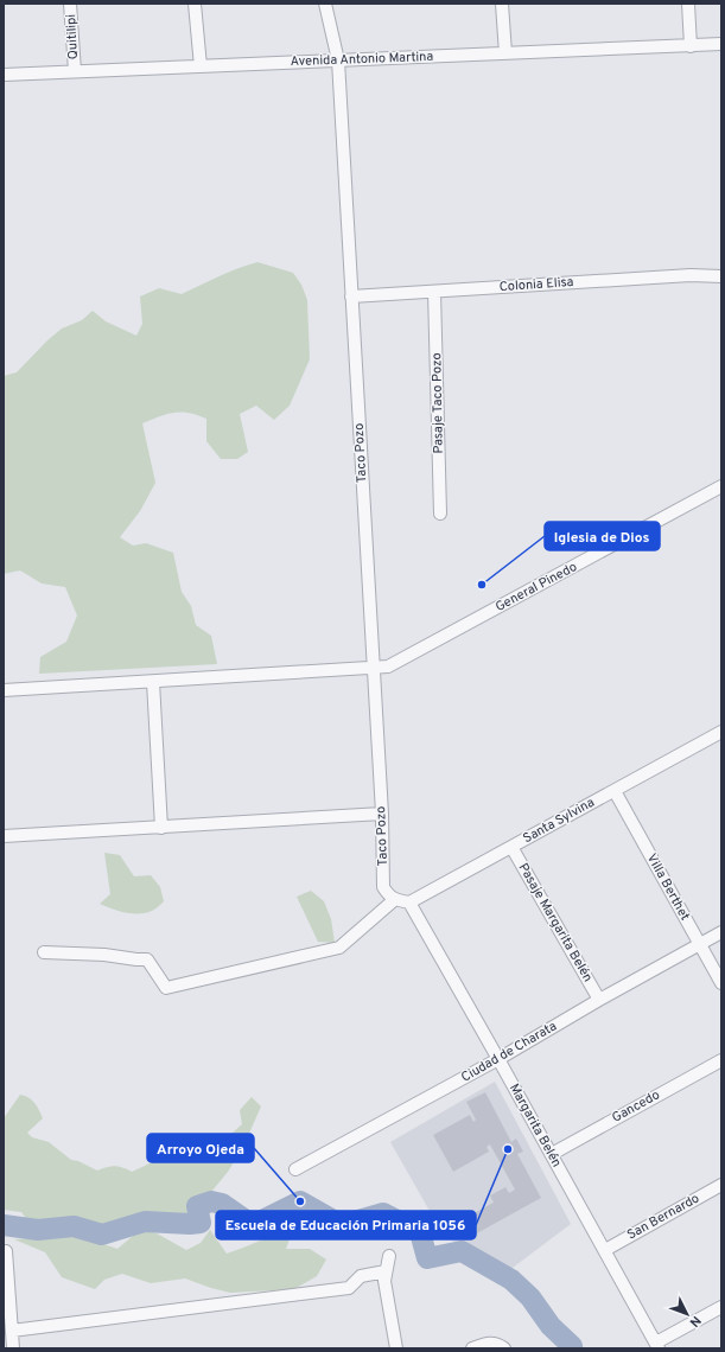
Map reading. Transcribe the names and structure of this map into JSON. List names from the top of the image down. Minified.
{"streets":{"street":["Quitilipi","Avenida Antonio Martina","Colonia Elisa","Pasaje Taco Pozo","Taco Pozo","General Pinedo","Santa Sylvina","Villa Berthet","Pasaje Margarita Belén","Ciudad de Charata","Gancedo","Margarita Belén","San Bernardo"]},"crossings":[["Quitilipi","Avenida Antonio Martina"],["Avenida Antonio Martina","Taco Pozo"],["Colonia Elisa","Pasaje Taco Pozo"],["Colonia Elisa","Taco Pozo"],["Taco Pozo","General Pinedo"],["Santa Sylvina","Villa Berthet"],["Santa Sylvina","Pasaje Margarita Belén"],["Santa Sylvina","Margarita Belén"],["Villa Berthet","Ciudad de Charata"],["Pasaje Margarita Belén","Ciudad de Charata"],["Ciudad de Charata","Margarita Belén"],["Gancedo","Margarita Belén"],["Margarita Belén","San Bernardo"]],"places":["Iglesia de Dios","Escuela de Educación Primaria 1056","Arroyo Ojeda"],"north":"bottom right"}
